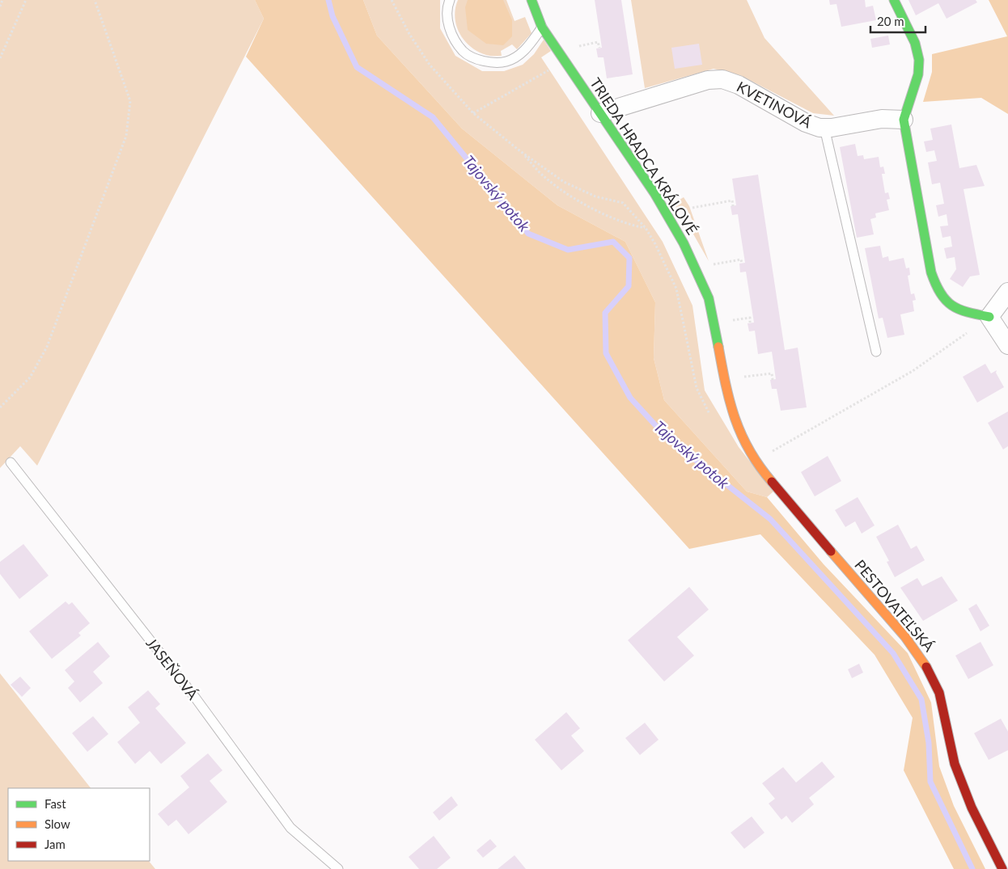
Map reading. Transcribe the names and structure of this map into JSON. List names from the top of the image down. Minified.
{"streets":{"street":["KVETINOVÁ","TRIEDA HRADCA KRÁLOVÉ","PESTOVATEĽSKÁ"],"lane":["JASEŇOVÁ"]},"crossings":[["KVETINOVÁ","TRIEDA HRADCA KRÁLOVÉ"],["TRIEDA HRADCA KRÁLOVÉ","PESTOVATEĽSKÁ"]],"water":["Tajovský potok"],"legend":["Fast","Slow","Jam"],"scale_bar":"20 m"}
